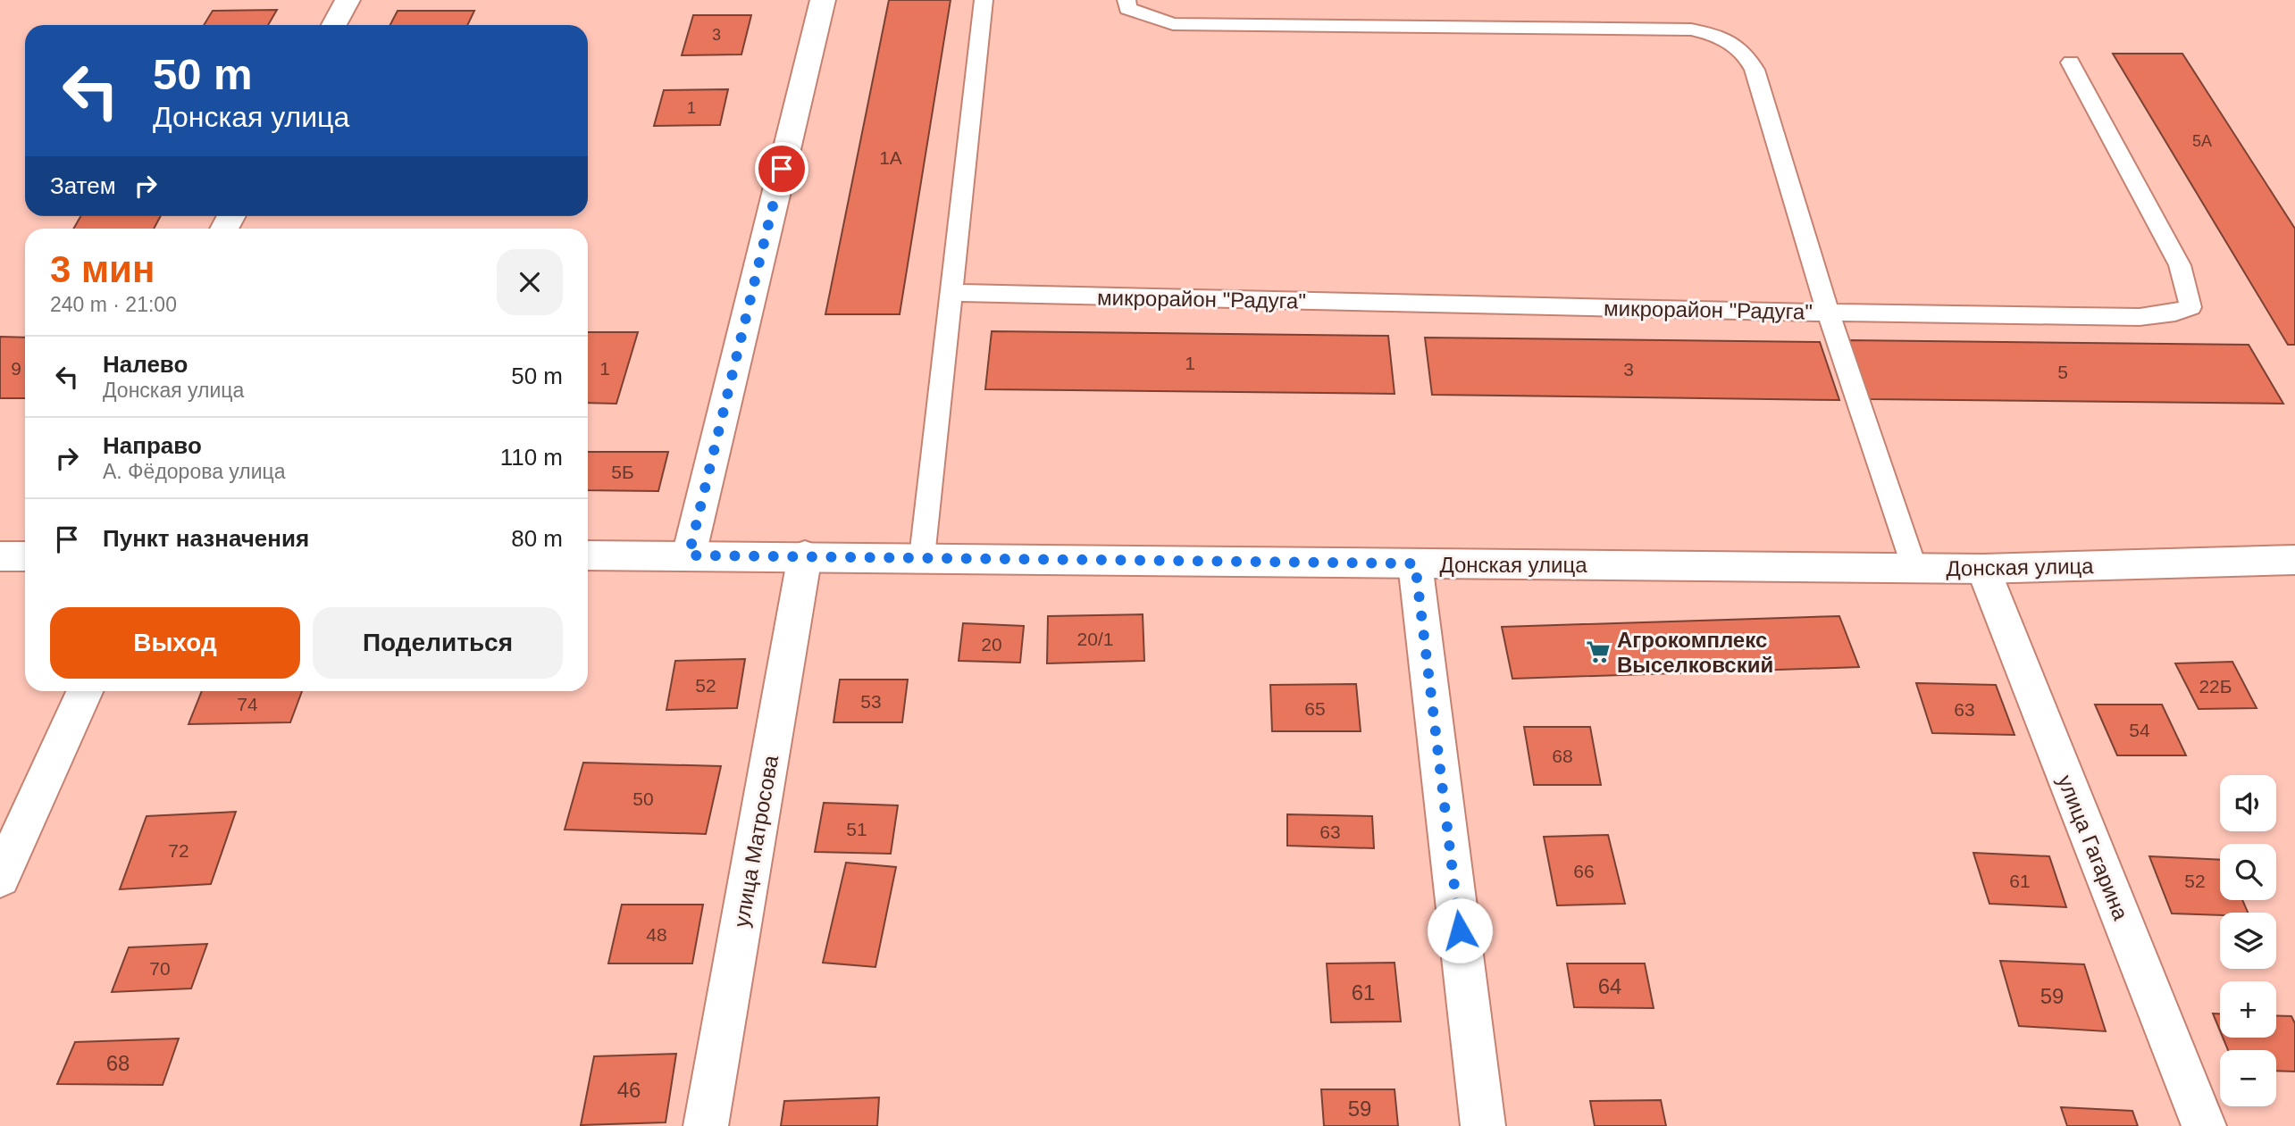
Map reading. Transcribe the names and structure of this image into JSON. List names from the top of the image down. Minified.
{"streets":{"street":["Донская улица","улица Матросова","улица Гагарина"],"lane":["микрорайон \"Радуга\""]},"crossings":[["Донская улица","улица Матросова"],["Донская улица","улица Гагарина"]],"places":{"supermarket":["Агрокомплекс Выселковский"]},"house_numbers":["3","1","5А","1А","1","9","1","3","5","5Б","20/1","20","52","22Б","53","74","65","63","54","68","50","51","63","72","66","61","52","48","70","64","61","59","68","46","59"],"page":{"turn":["50 m","Донская улица"],"then":"Затем","heading":["3 мин","240 m · 21:00"],"list":[{"name":"Налево","note":"Донская улица","value":"50 m"},{"name":"Направо","note":"А. Фёдорова улица","value":"110 m"},{"name":"Пункт назначения","value":"80 m"}],"buttons":["Выход","Поделиться"],"map_buttons":["+","−"]}}
